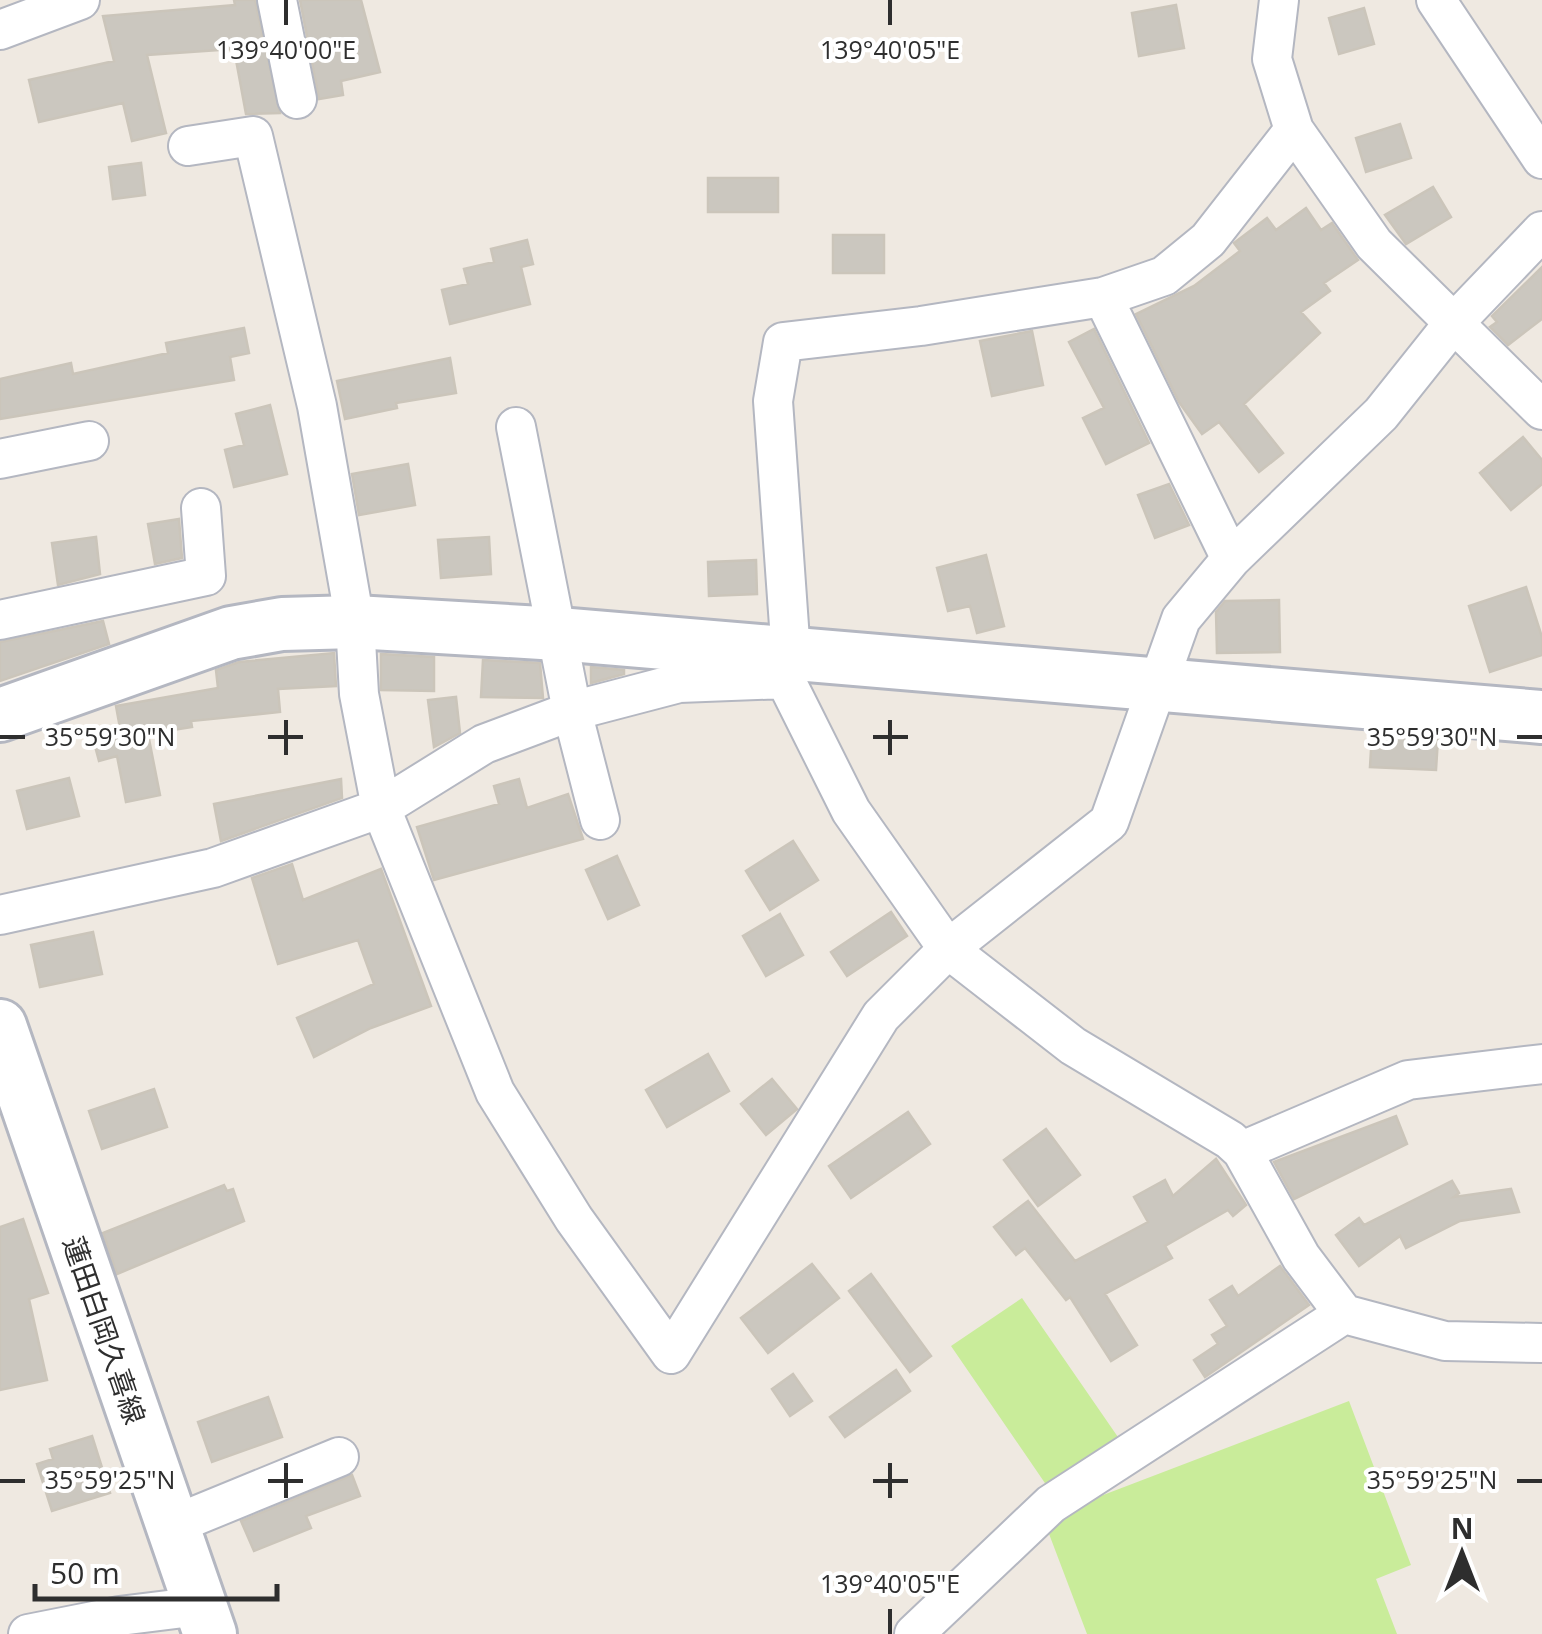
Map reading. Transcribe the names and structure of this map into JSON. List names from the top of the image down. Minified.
{"streets":{"street":["蓮田白岡久喜線"]},"scale_bar":"50 m","north":"top","coordinates":["139°40'00\"E","139°40'05\"E","35°59'30\"N","35°59'25\"N"]}
